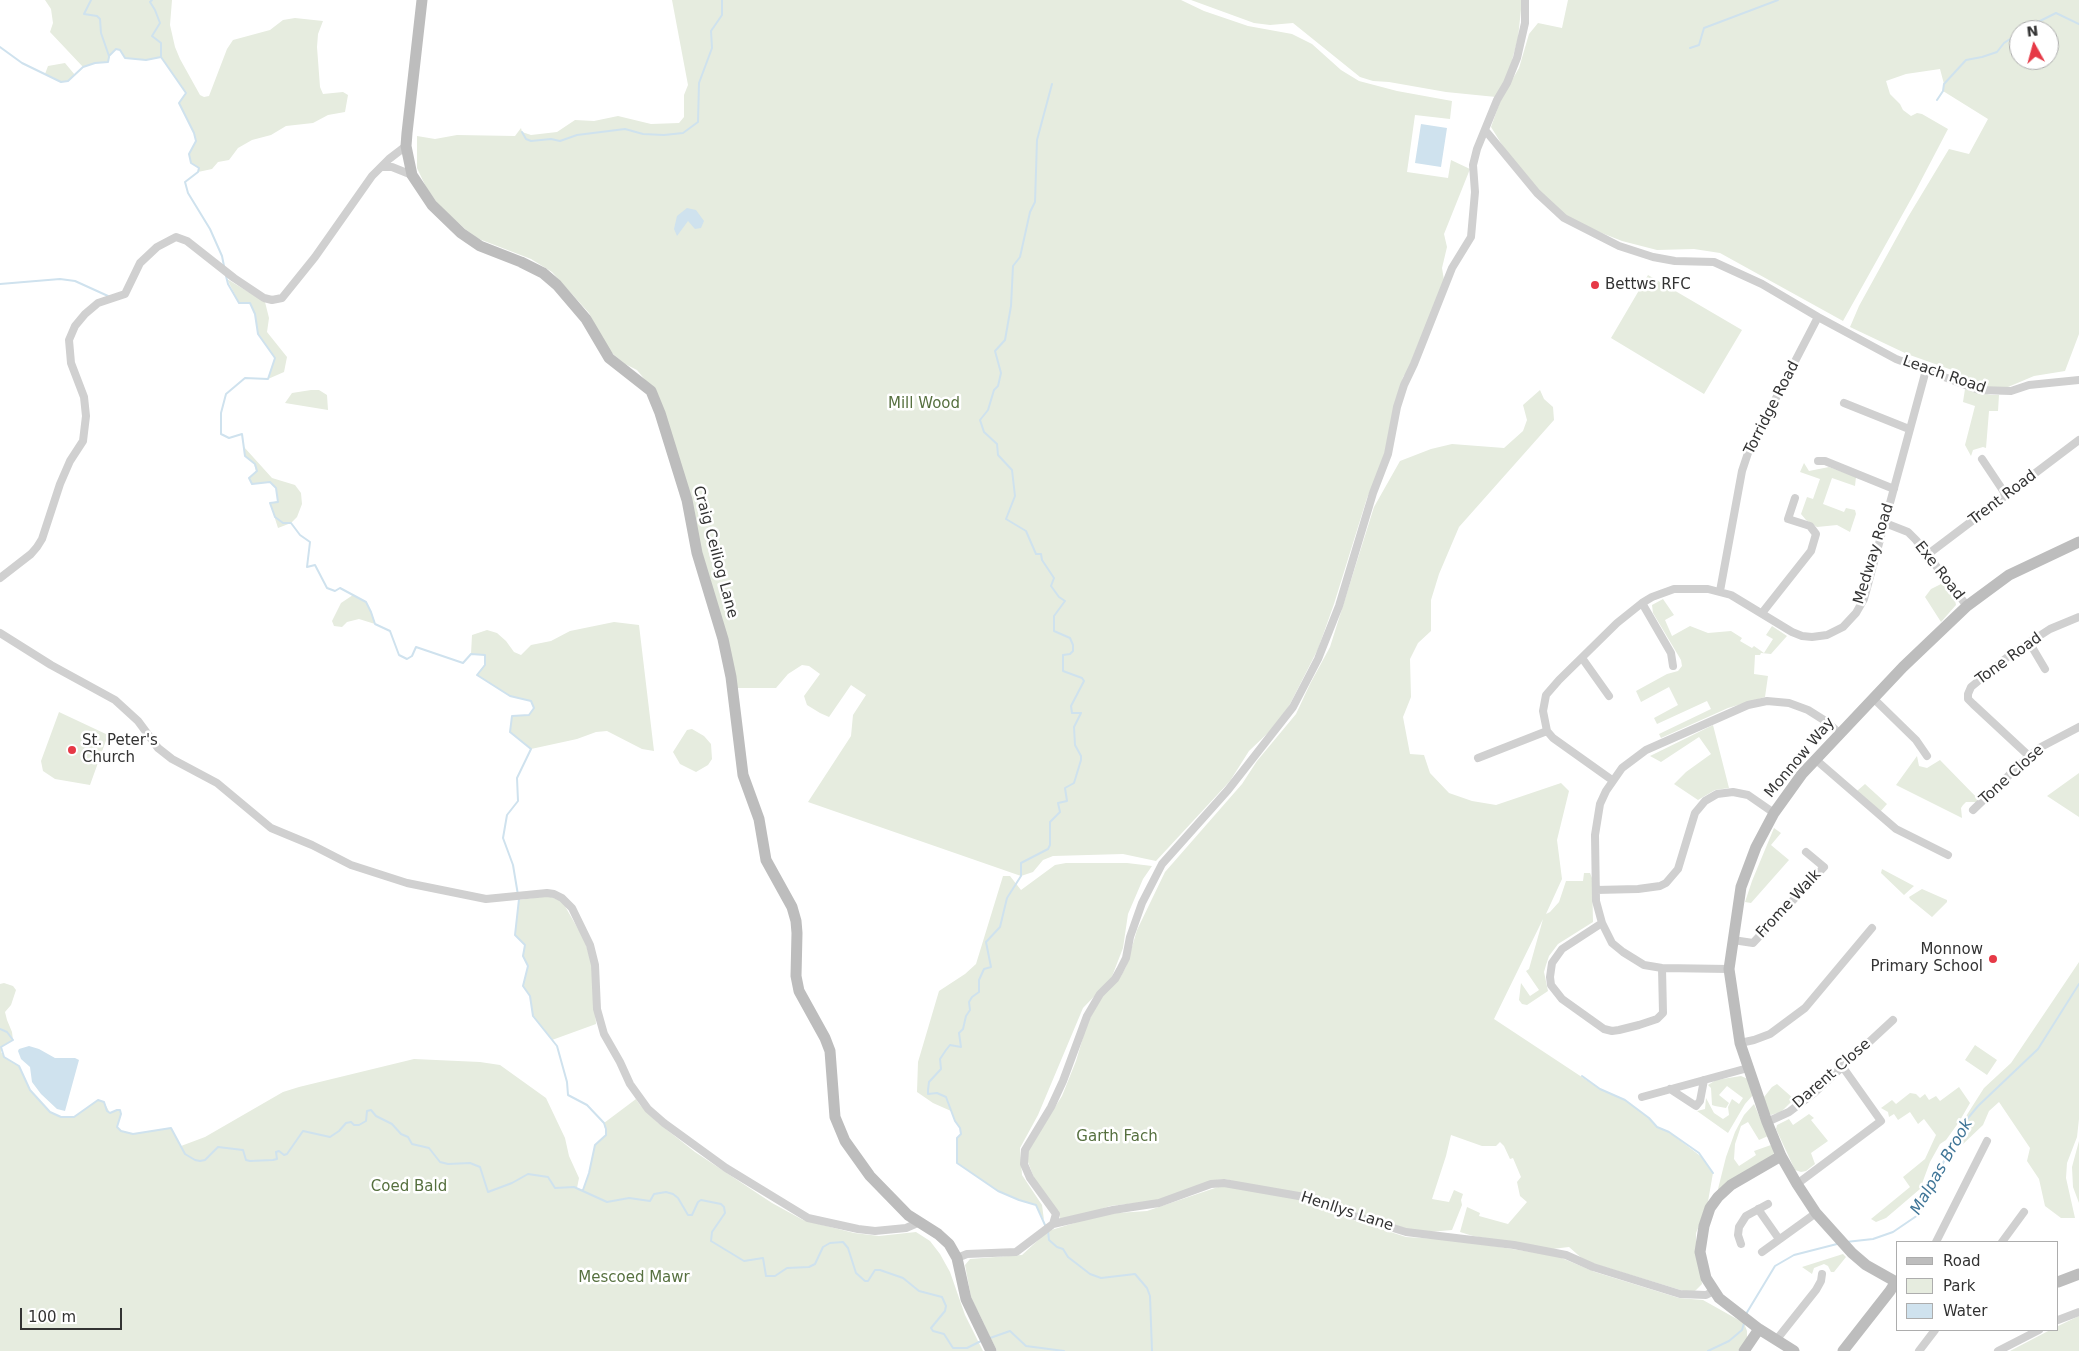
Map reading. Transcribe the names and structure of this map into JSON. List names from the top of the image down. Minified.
{"streets":{"street":["Leach Road","Torridge Road","Trent Road","Craig Ceiliog Lane","Medway Road","Exe Road","Tone Road","Monnow Way","Tone Close","Frome Walk","Darent Close","Henllys Lane"]},"crossings":[["Leach Road","Torridge Road"],["Leach Road","Medway Road"],["Torridge Road","Medway Road"],["Trent Road","Exe Road"],["Craig Ceiliog Lane","Henllys Lane"],["Medway Road","Exe Road"],["Exe Road","Monnow Way"],["Tone Road","Tone Close"],["Monnow Way","Frome Walk"],["Monnow Way","Darent Close"]],"water":["Malpas Brook"],"parks":["Mill Wood","Garth Fach","Coed Bald","Mescoed Mawr"],"places":["Bettws RFC","St. Peter's Church","Monnow Primary School"],"legend":["Road","Park","Water"],"scale_bar":"100 m","north":"top"}
